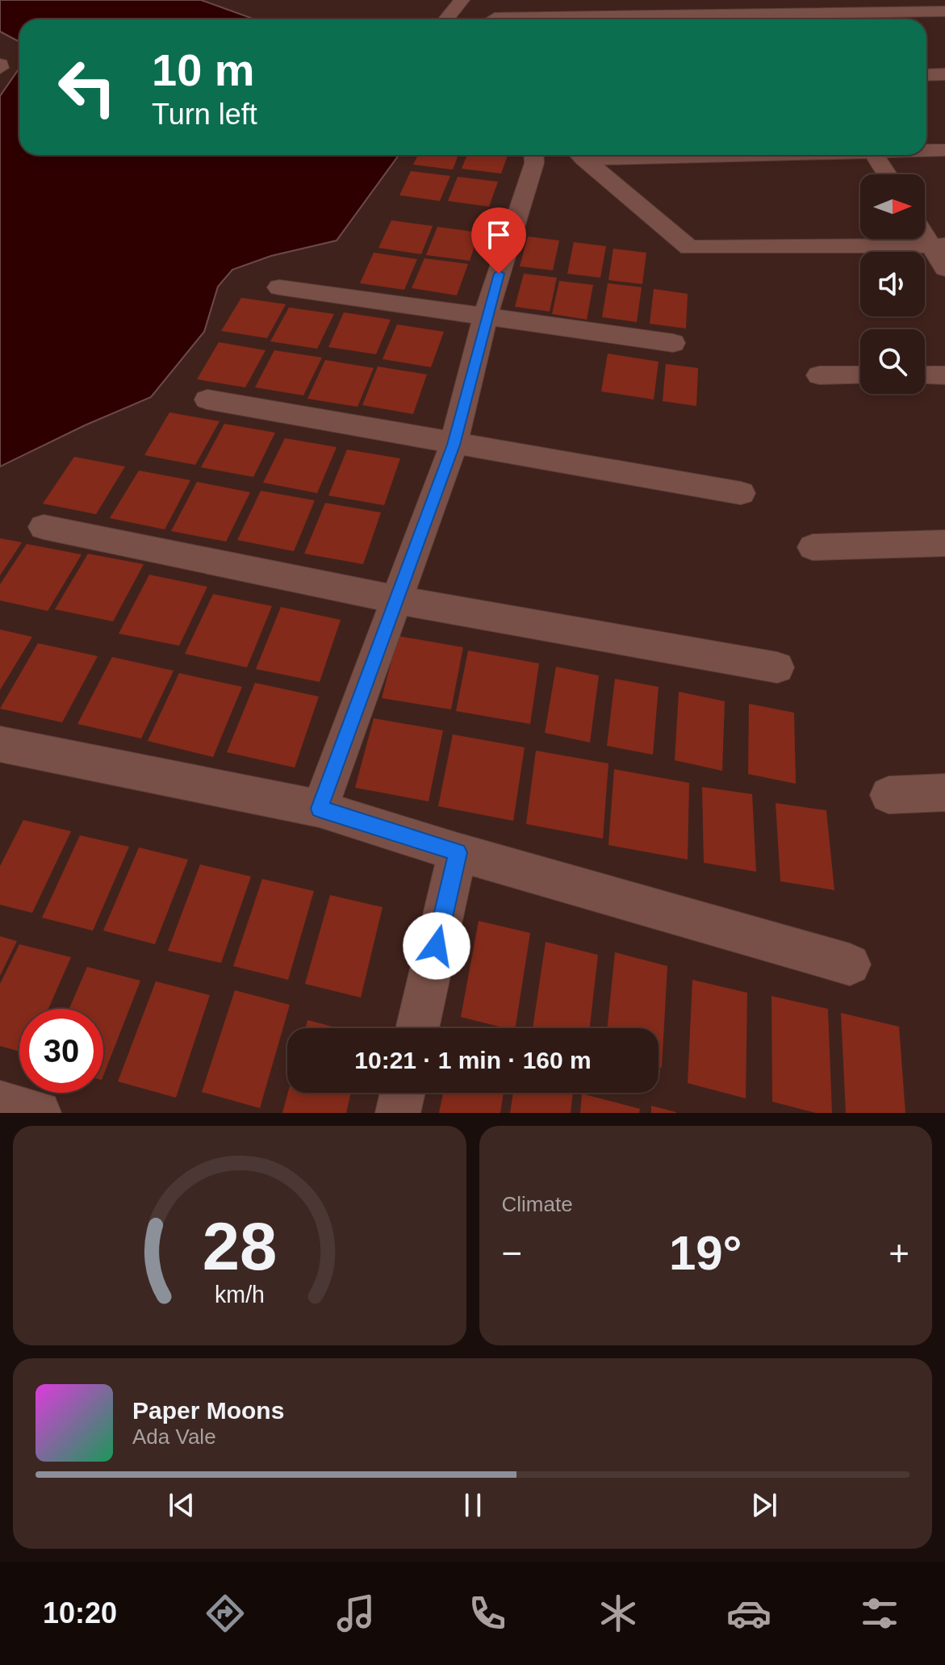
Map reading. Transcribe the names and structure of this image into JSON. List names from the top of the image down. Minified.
{"north":"right","page":{"turn":["10 m","Turn left"],"limit":"30","trip":"10:21 · 1 min · 160 m","tile":"Climate","heat":["−","19°","+"],"song":["Paper Moons","Ada Vale"],"tabs":"10:20","gauge":["28","km/h"]}}
